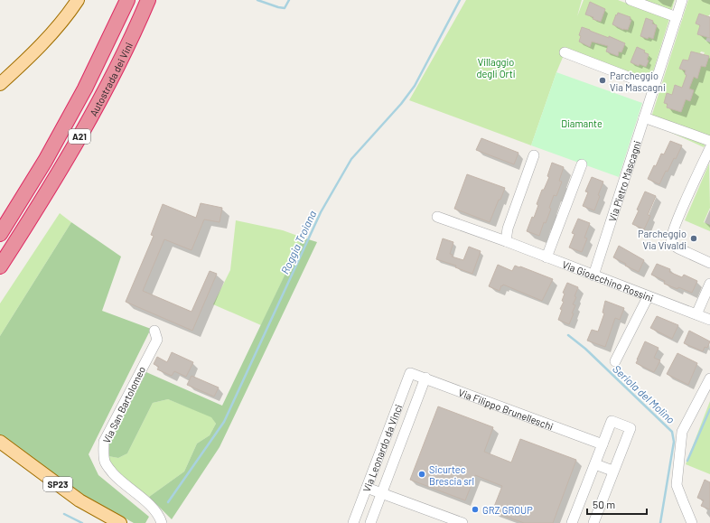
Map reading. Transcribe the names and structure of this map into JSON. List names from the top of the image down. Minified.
{"streets":{"highway":["Autostrada dei Vini","A21"],"main road":["SP23"],"street":["Via Pietro Mascagni","Via Gioacchino Rossini","Via San Bartolomeo","Via Filippo Brunelleschi","Via Leonardo da Vinci"]},"crossings":[["Via Pietro Mascagni","Via Gioacchino Rossini"],["Via Filippo Brunelleschi","Via Leonardo da Vinci"]],"water":["Roggia Troiana","Seriola del Molino"],"parks":["Villaggio degli Orti","Diamante"],"places":["Parcheggio Via Mascagni","Parcheggio Via Vivaldi","Sicurtec Brescia srl","GRZ GROUP"],"scale_bar":"50 m"}
